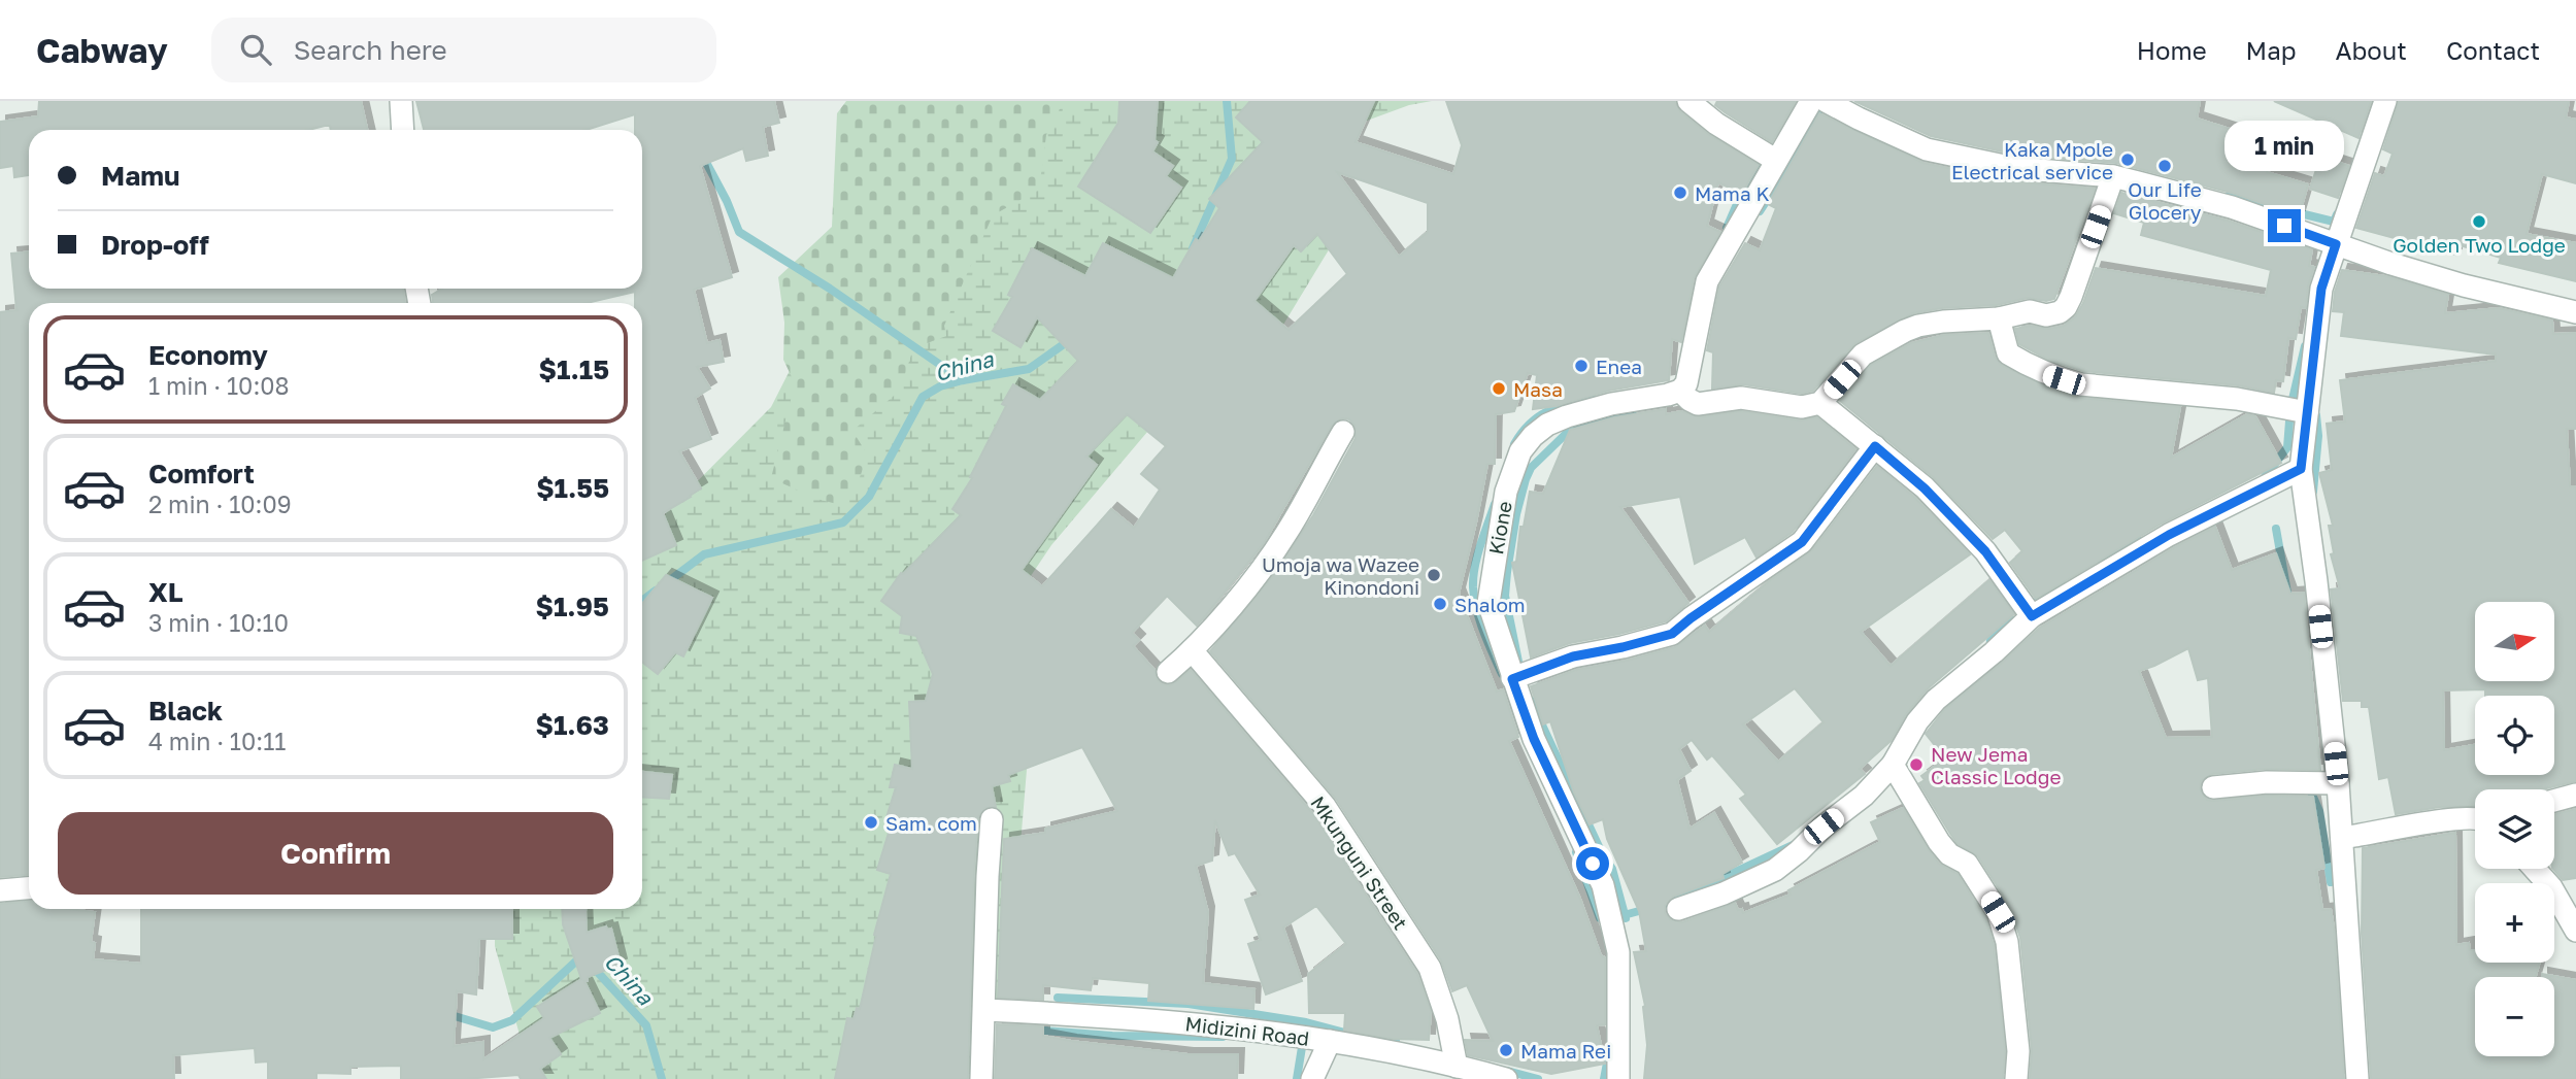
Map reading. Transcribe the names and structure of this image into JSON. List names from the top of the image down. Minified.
{"streets":{"street":["Kione","Mkunguni Street","Midizini Road"]},"crossings":[["Mkunguni Street","Midizini Road"]],"water":["China"],"places":["Kaka Mpole Electrical service","Our Life Glocery","Mama K","Golden Two Lodge","Enea","Masa","Umoja wa Wazee Kinondoni","Shalom","New Jema Classic Lodge","Sam. com","Mama Rei"],"north":"right","page":{"header":"Cabway","search":"Search here","nav":["Home","Map","About","Contact"],"bubble":"1 min","banner":["Mamu","Drop-off"],"list":[{"name":"Economy","note":"1 min · 10:08","value":"$1.15"},{"name":"Comfort","note":"2 min · 10:09","value":"$1.55"},{"name":"XL","note":"3 min · 10:10","value":"$1.95"},{"name":"Black","note":"4 min · 10:11","value":"$1.63"}],"map_buttons":["+","−"],"buttons":"Confirm"}}
